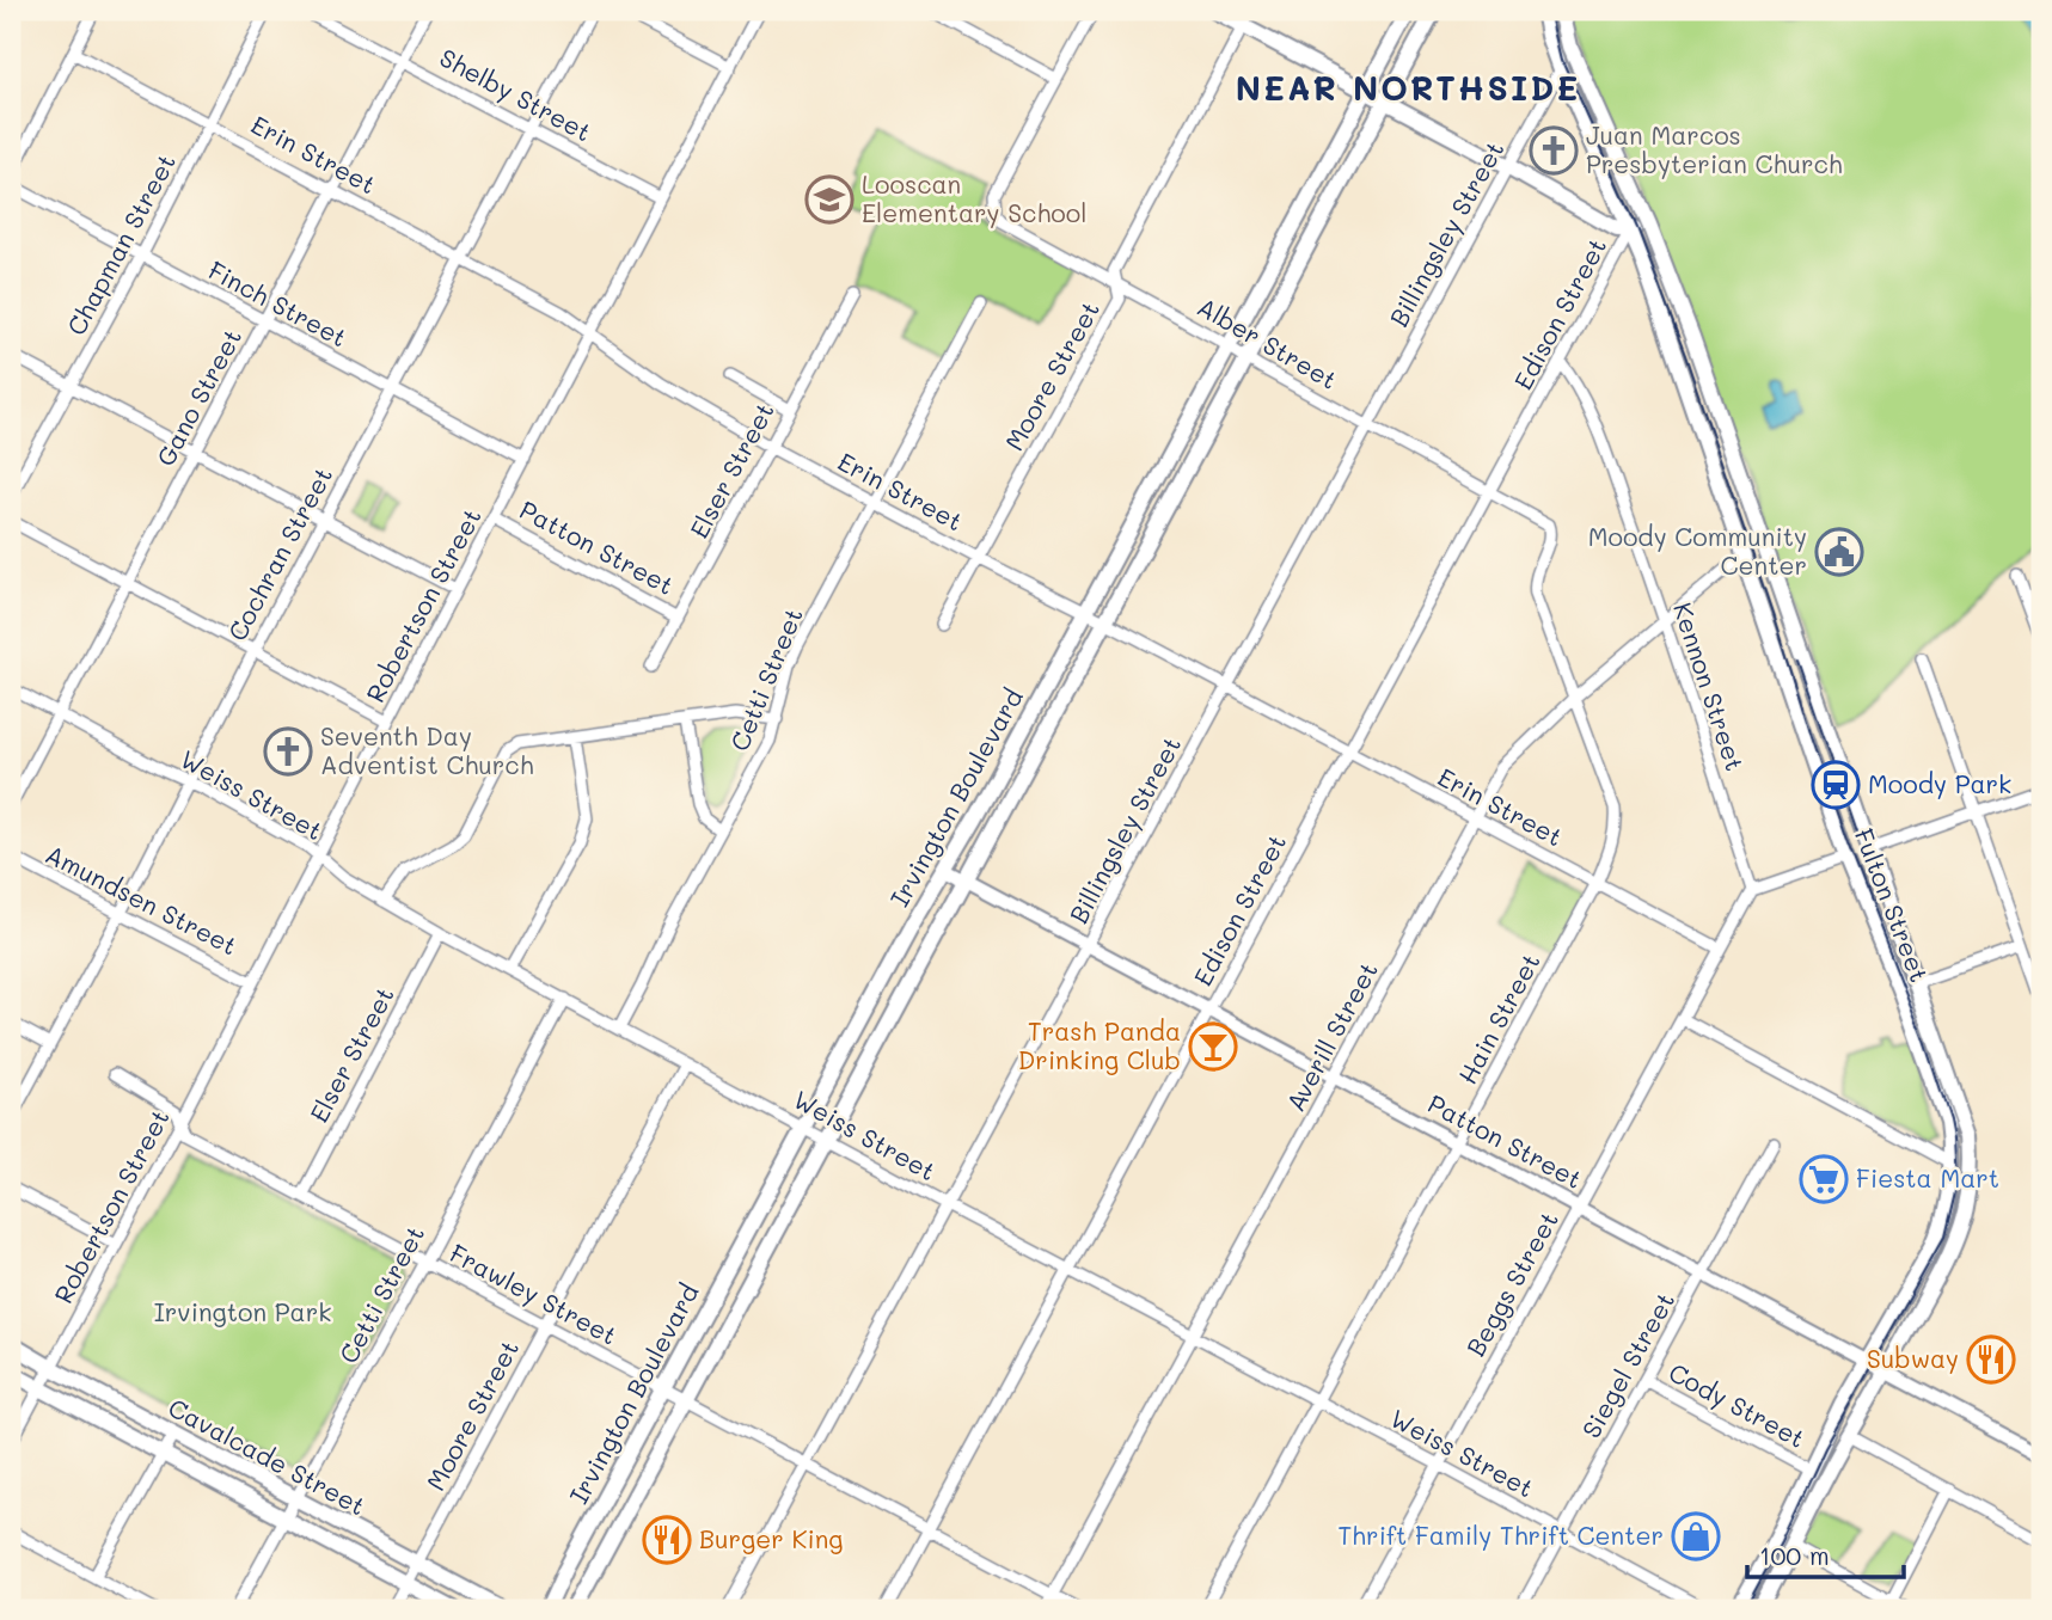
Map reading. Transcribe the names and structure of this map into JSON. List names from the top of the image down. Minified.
{"streets":{"main road":["Irvington Boulevard","Fulton Street","Cavalcade Street"],"street":["Shelby Street","Erin Street","Billingsley Street","Chapman Street","Finch Street","Edison Street","Alber Street","Moore Street","Gano Street","Elser Street","Patton Street","Cochran Street","Robertson Street","Cetti Street","Kennon Street","Weiss Street","Amundsen Street","Hain Street","Averill Street","Beggs Street","Frawley Street","Siegel Street","Cody Street"]},"crossings":[["Shelby Street","Gano Street"],["Shelby Street","Cochran Street"],["Shelby Street","Robertson Street"],["Erin Street","Billingsley Street"],["Erin Street","Chapman Street"],["Erin Street","Edison Street"],["Erin Street","Moore Street"],["Erin Street","Gano Street"],["Erin Street","Elser Street"],["Erin Street","Cochran Street"],["Erin Street","Robertson Street"],["Erin Street","Cetti Street"],["Erin Street","Irvington Boulevard"],["Erin Street","Hain Street"],["Erin Street","Averill Street"],["Erin Street","Beggs Street"],["Billingsley Street","Alber Street"],["Billingsley Street","Patton Street"],["Billingsley Street","Weiss Street"],["Billingsley Street","Fulton Street"],["Billingsley Street","Frawley Street"],["Chapman Street","Finch Street"],["Finch Street","Gano Street"],["Finch Street","Cochran Street"],["Finch Street","Robertson Street"],["Edison Street","Alber Street"],["Edison Street","Patton Street"],["Edison Street","Kennon Street"],["Edison Street","Weiss Street"],["Edison Street","Fulton Street"],["Edison Street","Frawley Street"],["Alber Street","Moore Street"],["Alber Street","Irvington Boulevard"],["Alber Street","Hain Street"],["Moore Street","Weiss Street"],["Moore Street","Frawley Street"],["Moore Street","Cavalcade Street"],["Gano Street","Weiss Street"],["Elser Street","Patton Street"],["Elser Street","Weiss Street"],["Elser Street","Frawley Street"],["Patton Street","Robertson Street"],["Patton Street","Irvington Boulevard"],["Patton Street","Fulton Street"],["Patton Street","Hain Street"],["Patton Street","Averill Street"],["Patton Street","Beggs Street"],["Patton Street","Siegel Street"],["Cochran Street","Weiss Street"],["Cochran Street","Amundsen Street"],["Robertson Street","Weiss Street"],["Robertson Street","Amundsen Street"],["Robertson Street","Frawley Street"],["Robertson Street","Cavalcade Street"],["Cetti Street","Weiss Street"],["Cetti Street","Frawley Street"],["Cetti Street","Cavalcade Street"],["Kennon Street","Averill Street"],["Kennon Street","Beggs Street"],["Weiss Street","Irvington Boulevard"],["Weiss Street","Hain Street"],["Weiss Street","Averill Street"],["Weiss Street","Beggs Street"],["Weiss Street","Siegel Street"],["Irvington Boulevard","Frawley Street"],["Fulton Street","Averill Street"],["Fulton Street","Cody Street"],["Hain Street","Averill Street"],["Averill Street","Frawley Street"],["Siegel Street","Cody Street"]],"districts":["NEAR NORTHSIDE"],"parks":["Irvington Park"],"places":{"church":["Juan Marcos Presbyterian Church","Seventh Day Adventist Church"],"school or university":["Looscan Elementary School"],"public building":["Moody Community Center"],"station":["Moody Park"],"bar":["Trash Panda Drinking Club"],"supermarket":["Fiesta Mart"],"restaurant":["Subway","Burger King"],"shop":["Thrift Family Thrift Center"]},"scale_bar":"100 m"}
